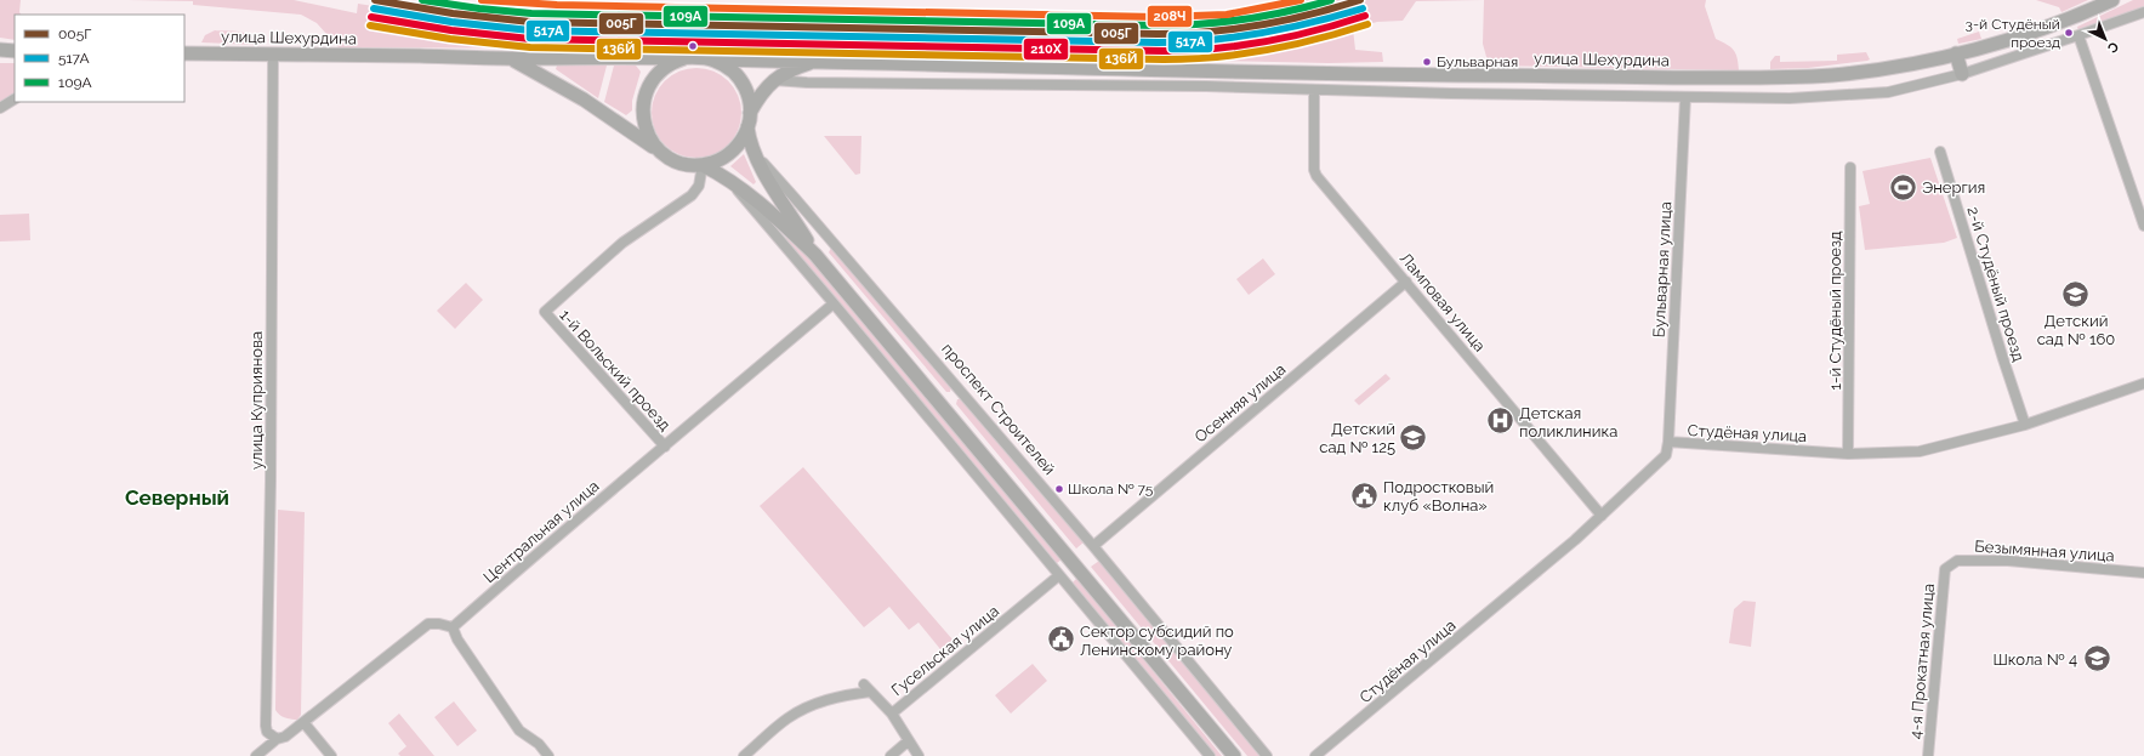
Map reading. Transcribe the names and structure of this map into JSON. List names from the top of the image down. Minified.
{"streets":{"main road":["улица Шехурдина","проспект Строителей"],"street":["Бульварная улица","2-й Студёный проезд","Ламповая улица","1-й Студёный проезд","1-й Вольский проезд","улица Куприянова","Осенняя улица","Студёная улица","Центральная улица","Безымянная улица","Гусельская улица","4-я Прокатная улица"]},"crossings":[["улица Шехурдина","1-й Вольский проезд"],["улица Шехурдина","улица Куприянова"],["улица Шехурдина","проспект Строителей"],["Бульварная улица","Студёная улица"],["2-й Студёный проезд","Студёная улица"],["Ламповая улица","Осенняя улица"],["Ламповая улица","Студёная улица"],["1-й Студёный проезд","Студёная улица"],["1-й Вольский проезд","проспект Строителей"],["1-й Вольский проезд","Центральная улица"],["Осенняя улица","проспект Строителей"],["проспект Строителей","Центральная улица"],["проспект Строителей","Гусельская улица"],["Безымянная улица","4-я Прокатная улица"]],"districts":["Северный"],"places":{"other":["3-й Студёный проезд","Бульварная","Школа № 75"],"sports":["Энергия"],"school or university":["Детский сад № 160","Детский сад № 125","Школа № 4"],"hospital":["Детская поликлиника"],"public building":["Подростковый клуб «Волна»","Сектор субсидий по Ленинскому району"]},"lines":["transit line 005Г","transit line 109А","transit line 208Ч","transit line 517А","transit line 210Х","transit line 136Й"],"legend":["005Г","517А","109А"],"north":"bottom right"}
